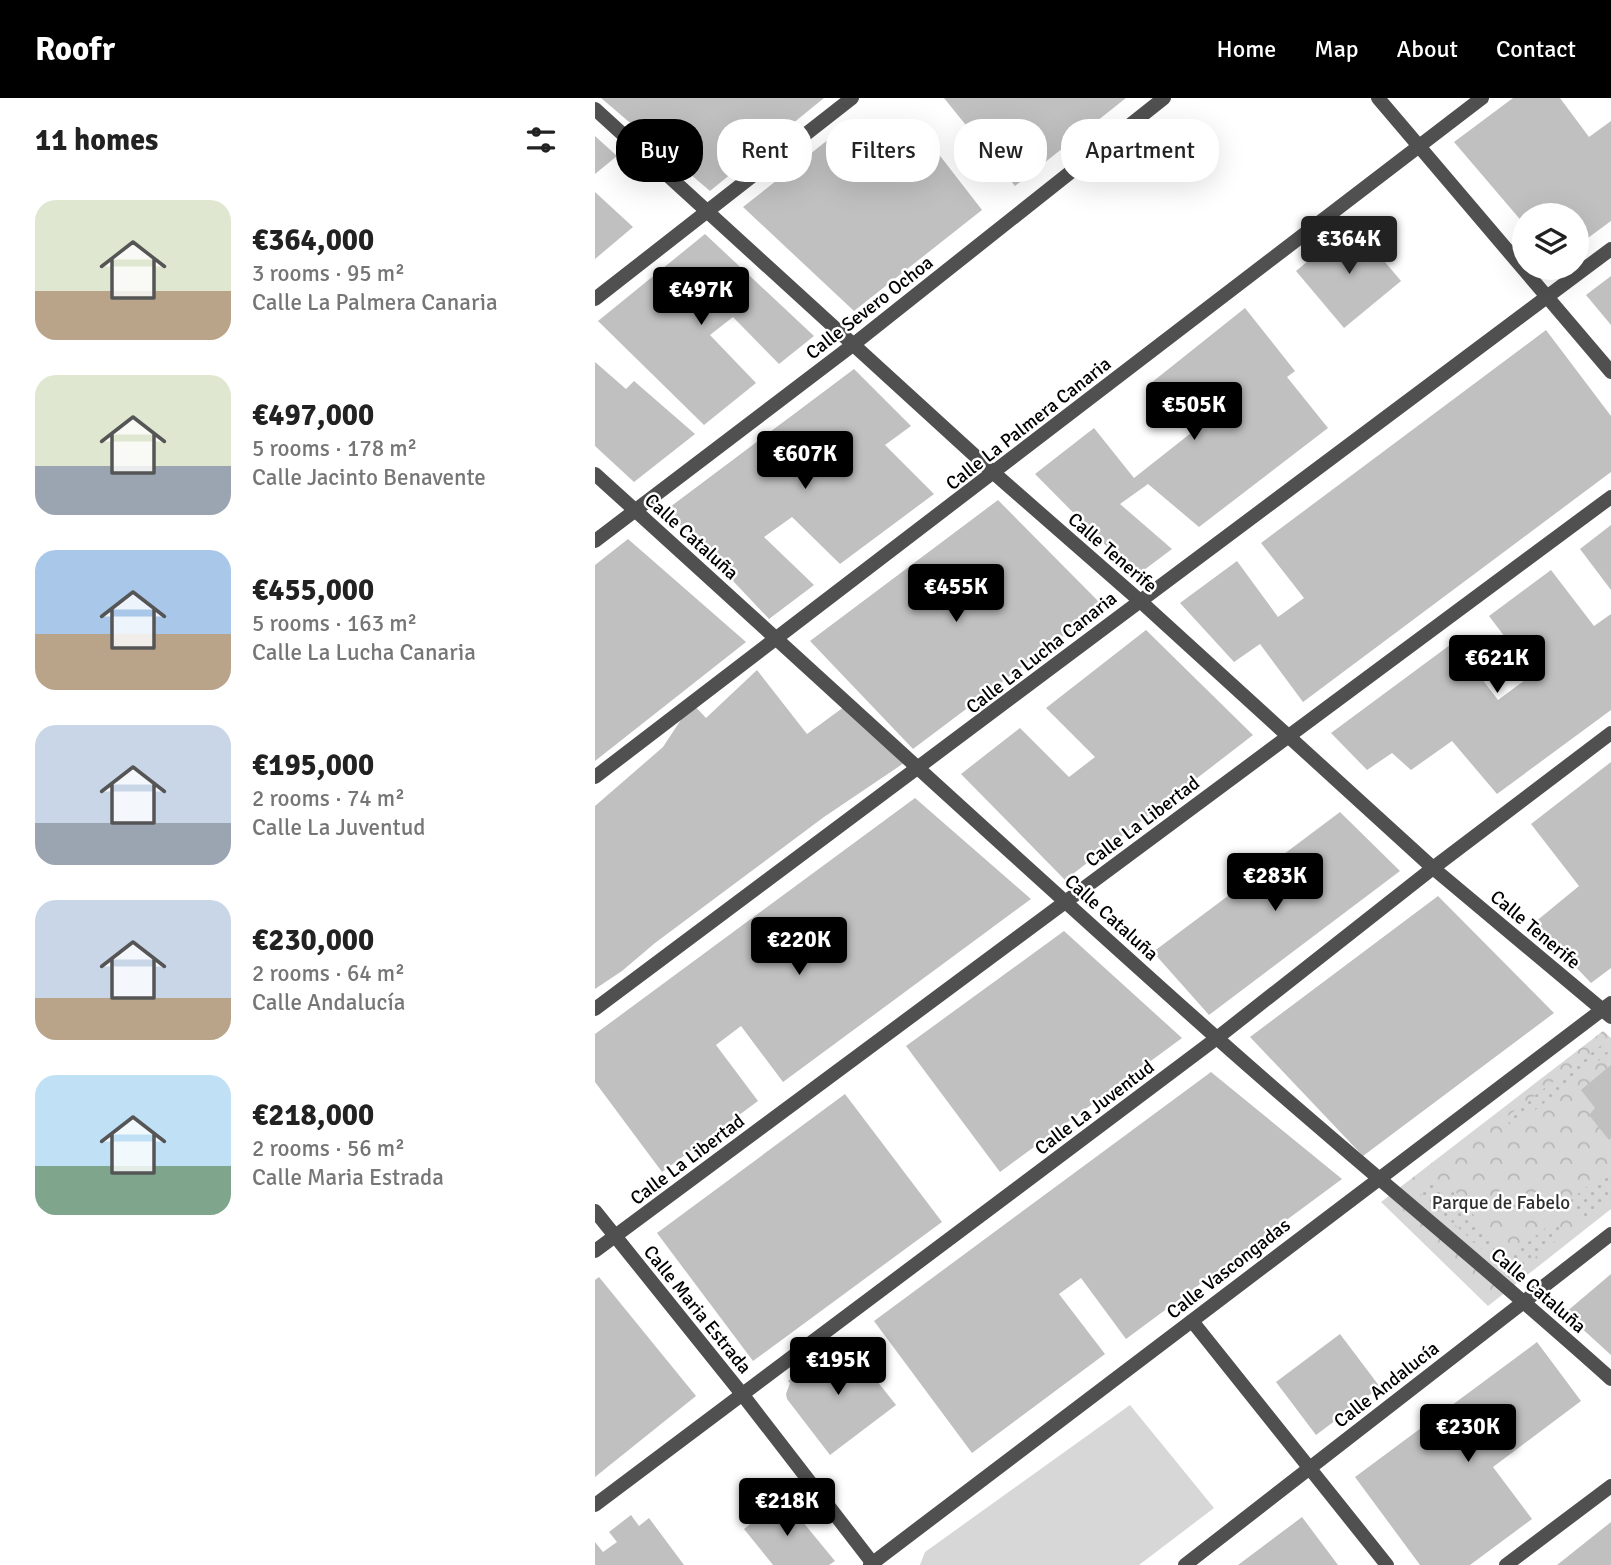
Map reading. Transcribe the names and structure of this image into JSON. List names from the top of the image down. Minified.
{"streets":{"street":["Calle Severo Ochoa","Calle La Palmera Canaria","Calle Cataluña","Calle Tenerife","Calle La Lucha Canaria","Calle La Libertad","Calle La Juventud","Calle Vascongadas","Calle Maria Estrada","Calle Andalucía"]},"crossings":[["Calle Severo Ochoa","Calle Cataluña"],["Calle Severo Ochoa","Calle Tenerife"],["Calle La Palmera Canaria","Calle Cataluña"],["Calle La Palmera Canaria","Calle Tenerife"],["Calle Cataluña","Calle La Lucha Canaria"],["Calle Cataluña","Calle La Libertad"],["Calle Cataluña","Calle La Juventud"],["Calle Cataluña","Calle Vascongadas"],["Calle Cataluña","Calle Andalucía"],["Calle Tenerife","Calle La Lucha Canaria"],["Calle Tenerife","Calle La Libertad"],["Calle Tenerife","Calle La Juventud"],["Calle Tenerife","Calle Vascongadas"],["Calle La Libertad","Calle Maria Estrada"],["Calle La Juventud","Calle Maria Estrada"],["Calle Vascongadas","Calle Maria Estrada"]],"parks":["Parque de Fabelo"],"page":{"header":"Roofr","nav":["Home","Map","About","Contact"],"heading":"11 homes","chip":["Buy","Rent","Filters","New","Apartment"],"list":[{"name":"€364,000","note":"3 rooms · 95 m² · Calle La Palmera Canaria"},{"name":"€497,000","note":"5 rooms · 178 m² · Calle Jacinto Benavente"},{"name":"€455,000","note":"5 rooms · 163 m² · Calle La Lucha Canaria"},{"name":"€195,000","note":"2 rooms · 74 m² · Calle La Juventud"},{"name":"€230,000","note":"2 rooms · 64 m² · Calle Andalucía"},{"name":"€218,000","note":"2 rooms · 56 m² · Calle Maria Estrada"}],"price":["€364K","€497K","€505K","€607K","€455K","€621K","€283K","€220K","€195K","€230K","€218K"]}}
